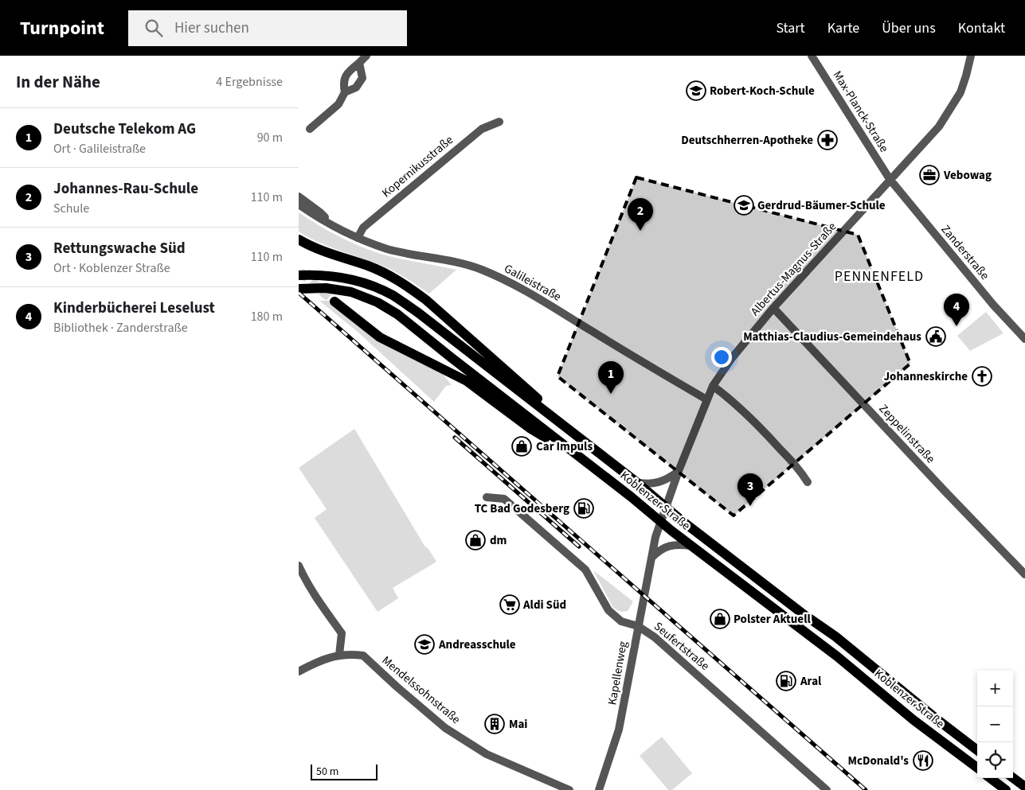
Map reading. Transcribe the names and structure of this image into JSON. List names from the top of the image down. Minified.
{"streets":{"main road":["Koblenzer Straße"],"street":["Max-Planck-Straße","Kopernikusstraße","Zanderstraße","Albertus-Magnus-Straße","Galileistraße","Zeppelinstraße","Seufertstraße","Kapellenweg","Mendelssohnstraße"]},"crossings":[["Max-Planck-Straße","Zanderstraße"],["Max-Planck-Straße","Albertus-Magnus-Straße"],["Kopernikusstraße","Galileistraße"],["Zanderstraße","Albertus-Magnus-Straße"],["Albertus-Magnus-Straße","Galileistraße"],["Albertus-Magnus-Straße","Zeppelinstraße"],["Albertus-Magnus-Straße","Koblenzer Straße"],["Albertus-Magnus-Straße","Kapellenweg"],["Koblenzer Straße","Kapellenweg"],["Seufertstraße","Kapellenweg"]],"districts":["PENNENFELD"],"places":{"school or university":["Robert-Koch-Schule","Gerdrud-Bäumer-Schule","Andreasschule"],"pharmacy":["Deutschherren-Apotheke"],"office":["Vebowag"],"public building":["Matthias-Claudius-Gemeindehaus"],"church":["Johanneskirche"],"shop":["Car Impuls","dm","Polster Aktuell"],"fuel station":["TC Bad Godesberg","Aral"],"supermarket":["Aldi Süd"],"building":["Mai"],"restaurant":["McDonald's"]},"scale_bar":"50 m","page":{"header":"Turnpoint","search":"Hier suchen","nav":["Start","Karte","Über uns","Kontakt"],"heading":["In der Nähe","4 Ergebnisse"],"list":[{"mark":"1","name":"Deutsche Telekom AG","note":"Ort · Galileistraße","value":"90 m"},{"mark":"2","name":"Johannes-Rau-Schule","note":"Schule","value":"110 m"},{"mark":"3","name":"Rettungswache Süd","note":"Ort · Koblenzer Straße","value":"110 m"},{"mark":"4","name":"Kinderbücherei Leselust","note":"Bibliothek · Zanderstraße","value":"180 m"}],"pins":["2","4","1","3"],"map_buttons":["+","−"],"scale":"50 m"}}
